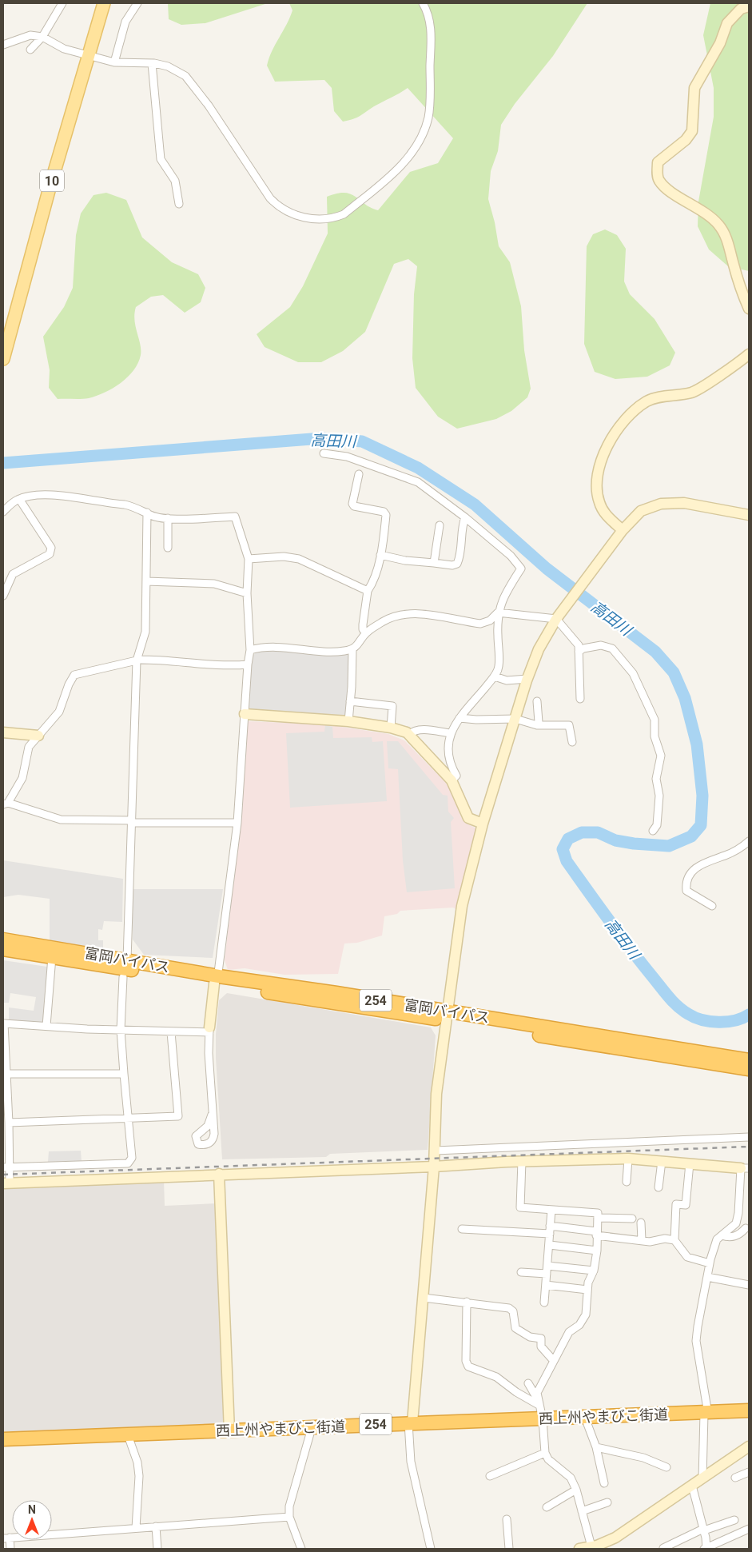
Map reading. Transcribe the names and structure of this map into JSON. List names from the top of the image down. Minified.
{"streets":{"highway":["富岡バイパス","254","西上州やまびこ街道"],"main road":["10"]},"water":["高田川"],"north":"top"}
